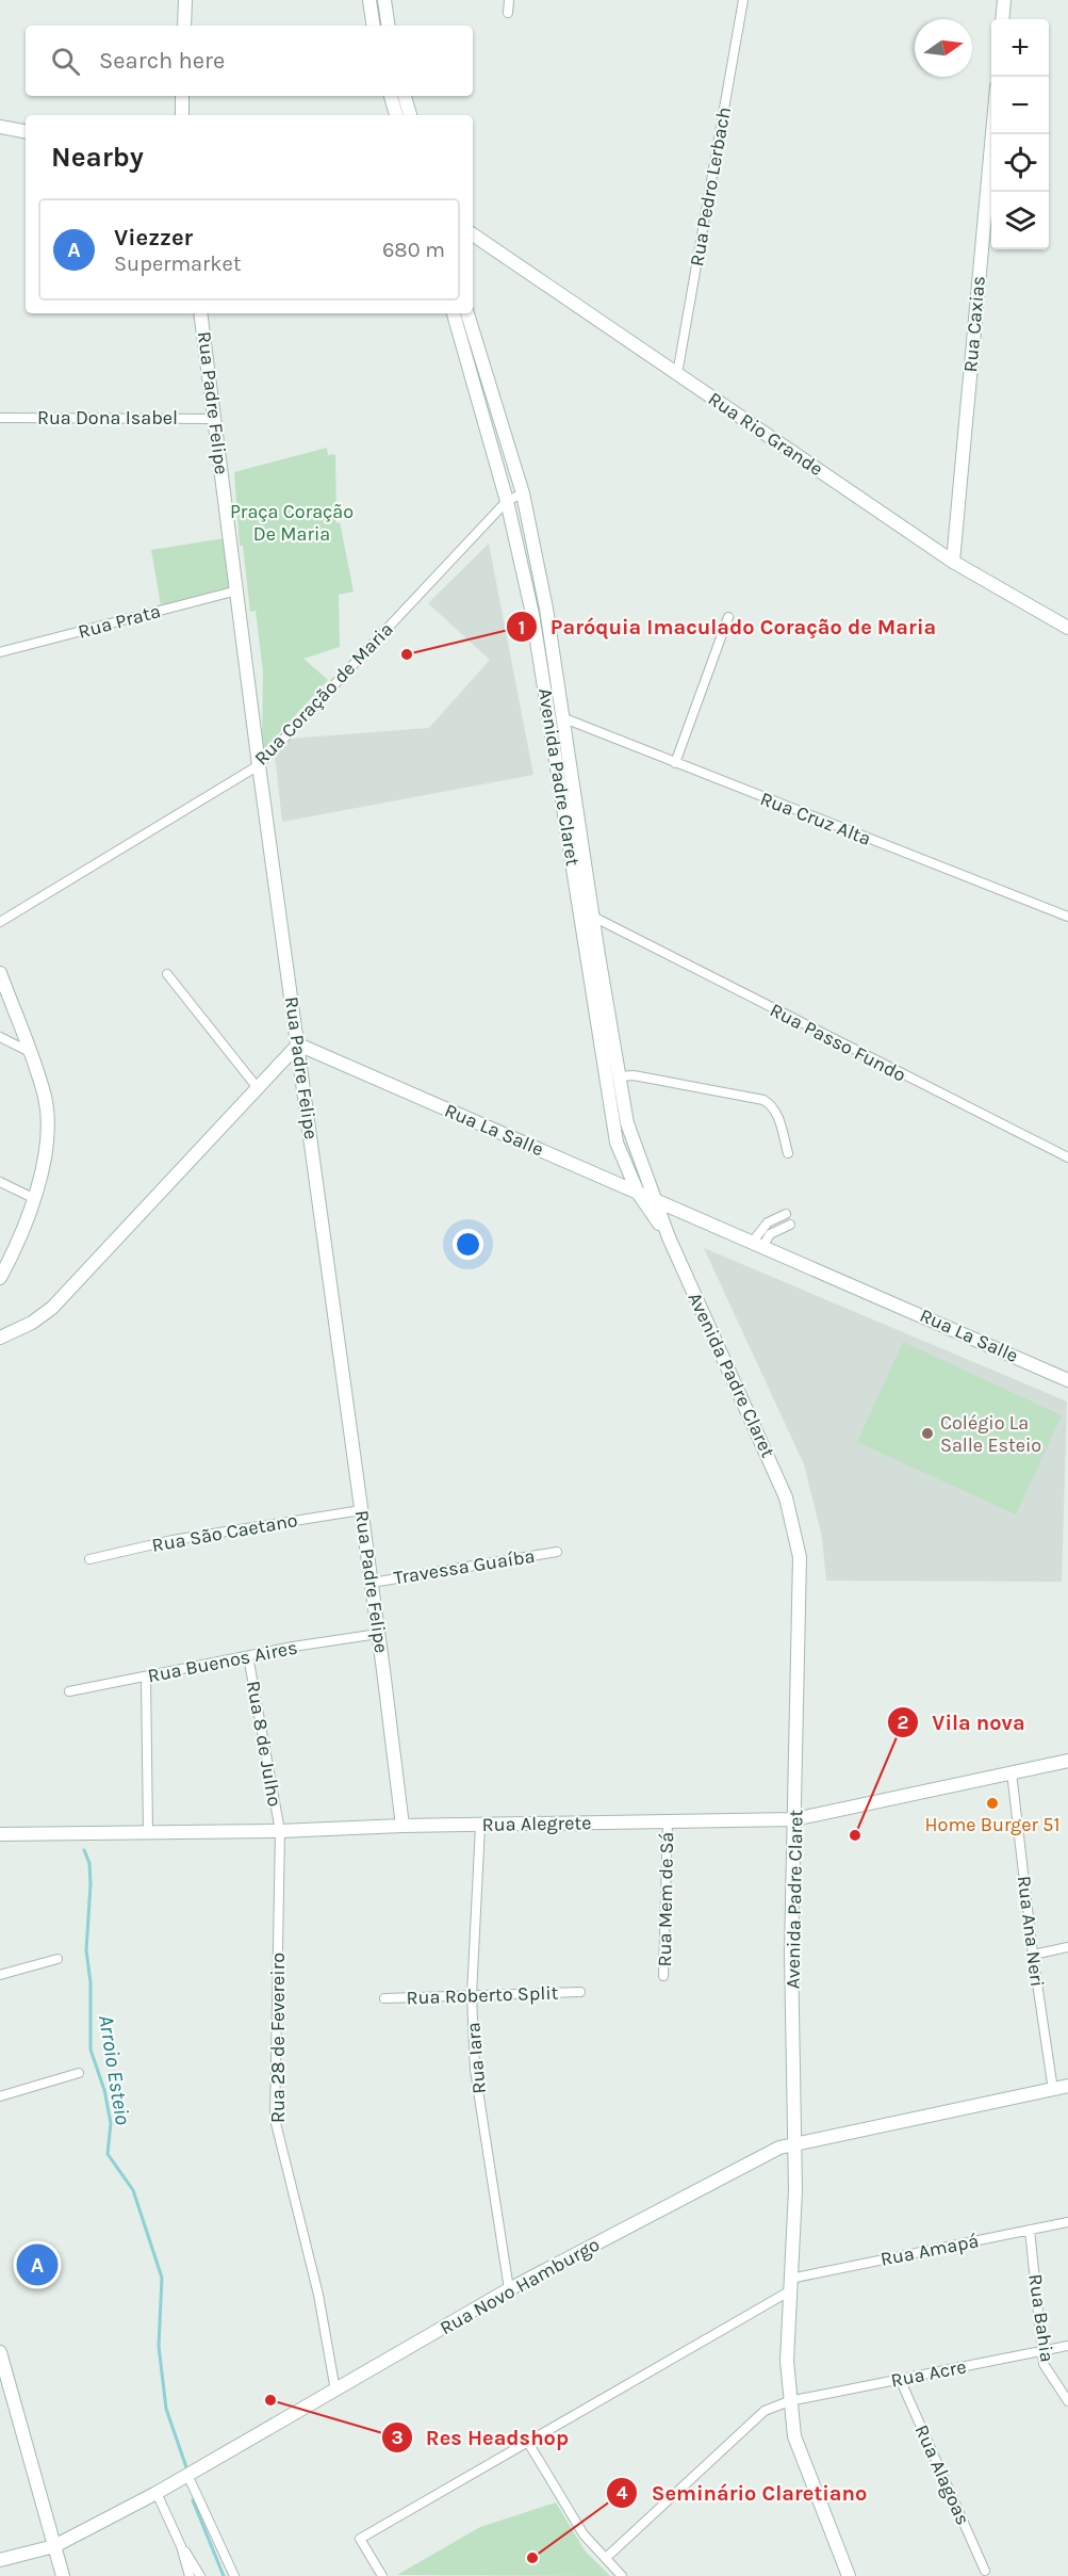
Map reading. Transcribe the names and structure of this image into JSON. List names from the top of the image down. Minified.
{"streets":{"street":["Rua Pedro Lerbach","Rua Caxias","Rua Padre Felipe","Rua Dona Isabel","Rua Rio Grande","Rua Prata","Rua Coração de Maria","Avenida Padre Claret","Rua Cruz Alta","Rua Passo Fundo","Rua La Salle","Rua São Caetano","Travessa Guaíba","Rua Buenos Aires","Rua 8 de Julho","Rua Alegrete","Rua Mem de Sá","Rua Ana Neri","Rua Roberto Split","Rua 28 de Fevereiro","Rua Iara","Rua Amapá","Rua Novo Hamburgo","Rua Bahia","Rua Acre","Rua Alagoas"]},"crossings":[["Rua Pedro Lerbach","Rua Rio Grande"],["Rua Caxias","Rua Rio Grande"],["Rua Padre Felipe","Rua Dona Isabel"],["Rua Padre Felipe","Rua Prata"],["Rua Padre Felipe","Rua Coração de Maria"],["Rua Padre Felipe","Rua La Salle"],["Rua Padre Felipe","Rua São Caetano"],["Rua Padre Felipe","Travessa Guaíba"],["Rua Padre Felipe","Rua Buenos Aires"],["Rua Padre Felipe","Rua Alegrete"],["Rua Coração de Maria","Avenida Padre Claret"],["Avenida Padre Claret","Rua Cruz Alta"],["Avenida Padre Claret","Rua Passo Fundo"],["Avenida Padre Claret","Rua La Salle"],["Avenida Padre Claret","Rua Alegrete"],["Avenida Padre Claret","Rua Amapá"],["Avenida Padre Claret","Rua Novo Hamburgo"],["Avenida Padre Claret","Rua Acre"],["Rua Buenos Aires","Rua 8 de Julho"],["Rua 8 de Julho","Rua Alegrete"],["Rua 8 de Julho","Rua 28 de Fevereiro"],["Rua Alegrete","Rua Mem de Sá"],["Rua Alegrete","Rua Ana Neri"],["Rua Alegrete","Rua 28 de Fevereiro"],["Rua Alegrete","Rua Iara"],["Rua Ana Neri","Rua Novo Hamburgo"],["Rua Roberto Split","Rua Iara"],["Rua 28 de Fevereiro","Rua Novo Hamburgo"],["Rua Iara","Rua Novo Hamburgo"],["Rua Amapá","Rua Bahia"],["Rua Bahia","Rua Acre"],["Rua Acre","Rua Alagoas"]],"water":["Arroio Esteio"],"parks":["Praça Coração De Maria"],"places":["Paróquia Imaculado Coração de Maria","Colégio La Salle Esteio","Home Burger 51","Vila nova","Res Headshop","Seminário Claretiano"],"north":"right","page":{"map_buttons":["+","−"],"search":"Search here","heading":"Nearby","list":[{"mark":"A","name":"Viezzer","note":"Supermarket","value":"680 m"}],"pins":"A"}}
